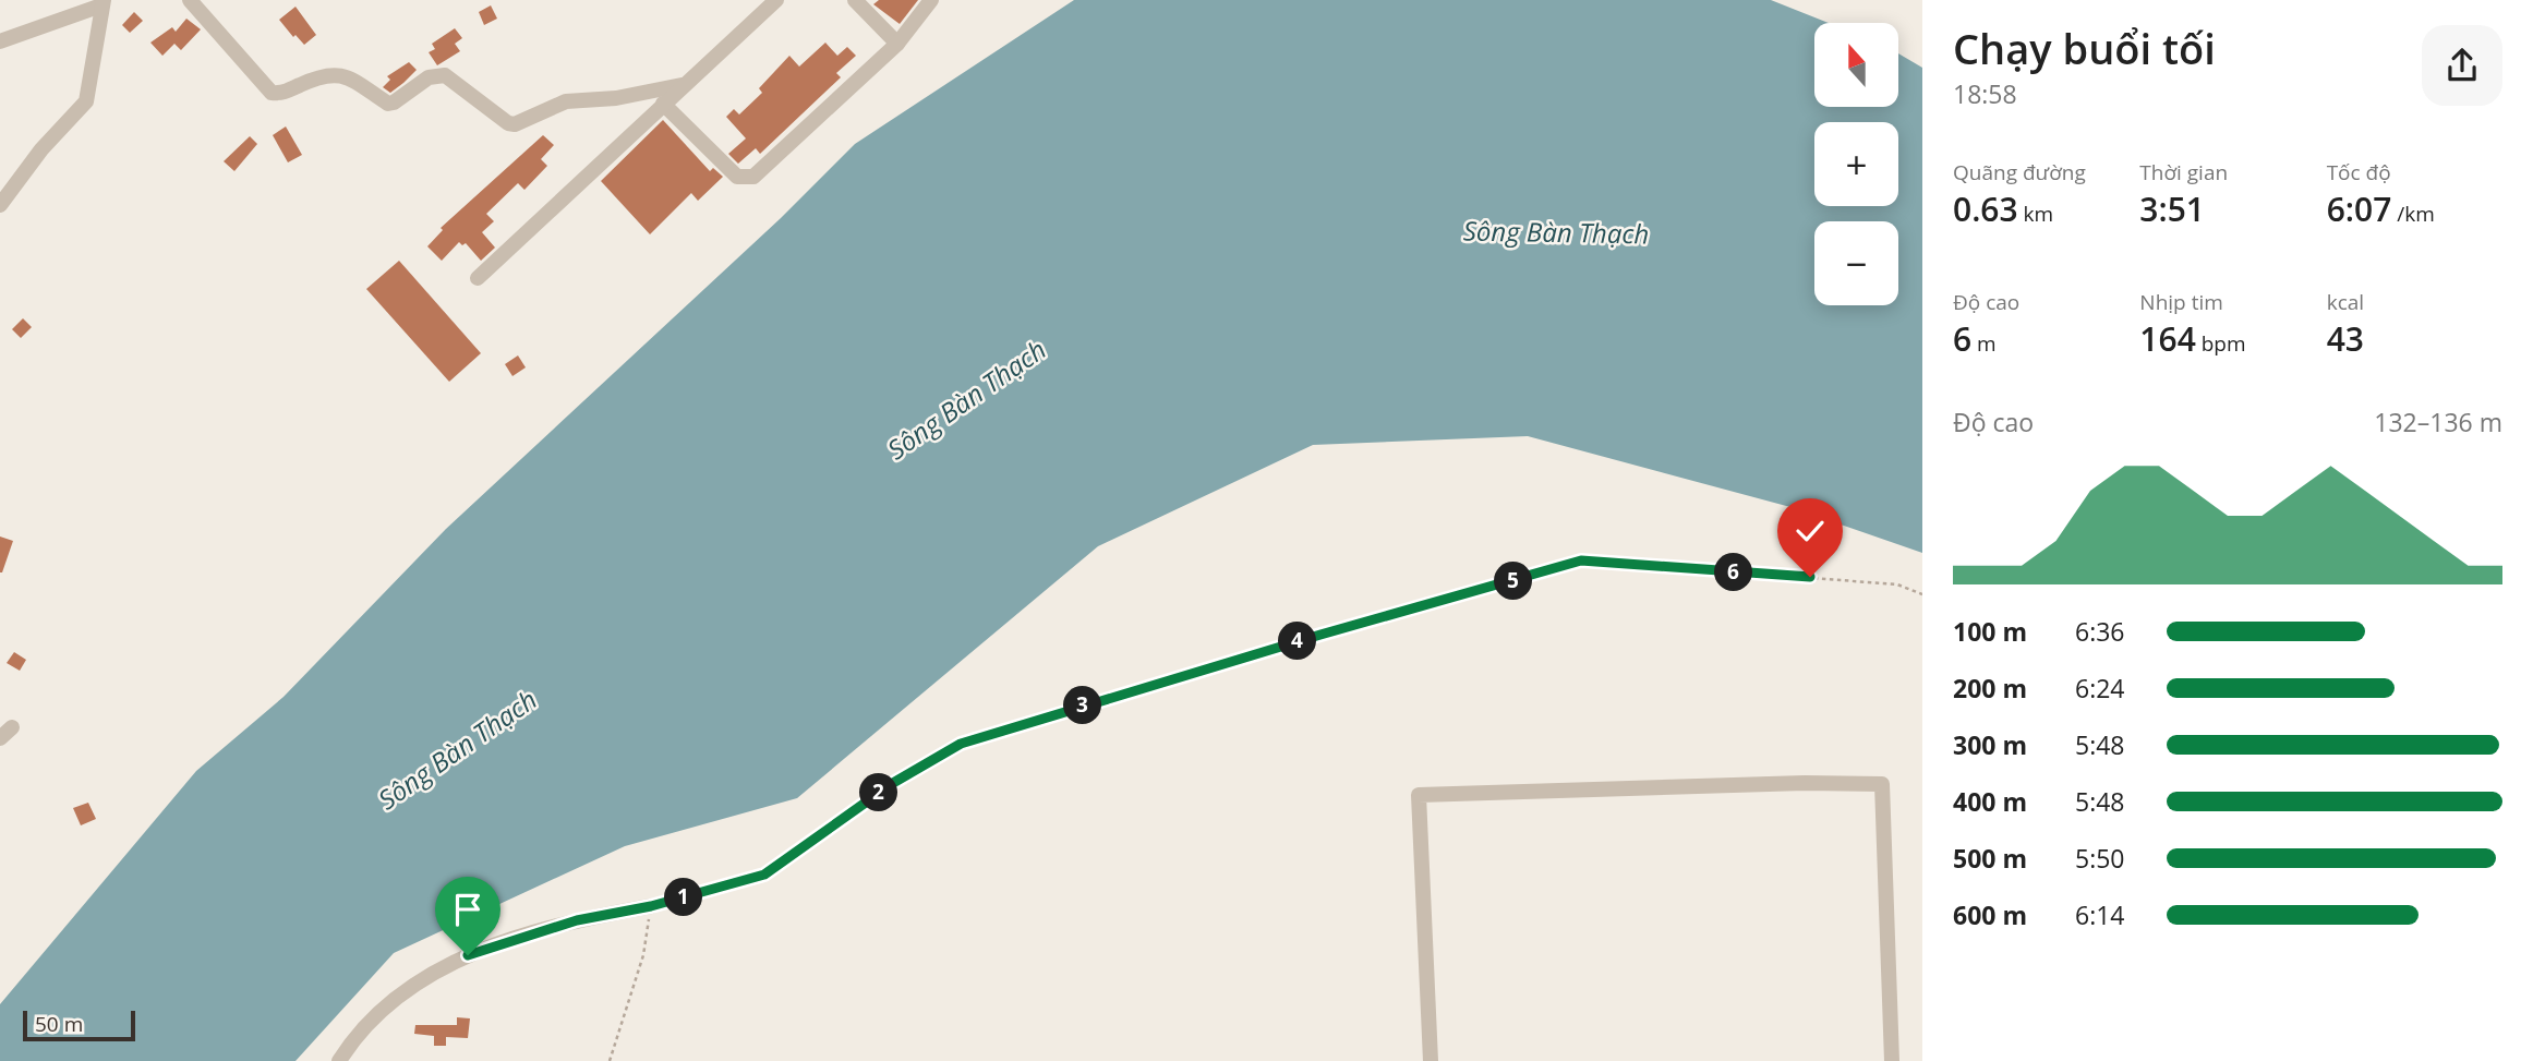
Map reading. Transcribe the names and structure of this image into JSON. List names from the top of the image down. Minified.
{"water":["Sông Bàn Thạch"],"scale_bar":"50 m","north":"top","page":{"heading":["Chạy buổi tối","18:58"],"map_buttons":["+","−"],"stats":[["Quãng đường","0.63 km"],["Thời gian","3:51"],["Tốc độ","6:07 /km"],["Độ cao","6 m"],["Nhịp tim","164 bpm"],["kcal","43"]],"chart":["Độ cao","132–136 m"],"pins":["6","5","4","3","2","1"],"list":[{"name":"100 m","note":"6:36"},{"name":"200 m","note":"6:24"},{"name":"300 m","note":"5:48"},{"name":"400 m","note":"5:48"},{"name":"500 m","note":"5:50"},{"name":"600 m","note":"6:14"}],"scale":"50 m"}}
